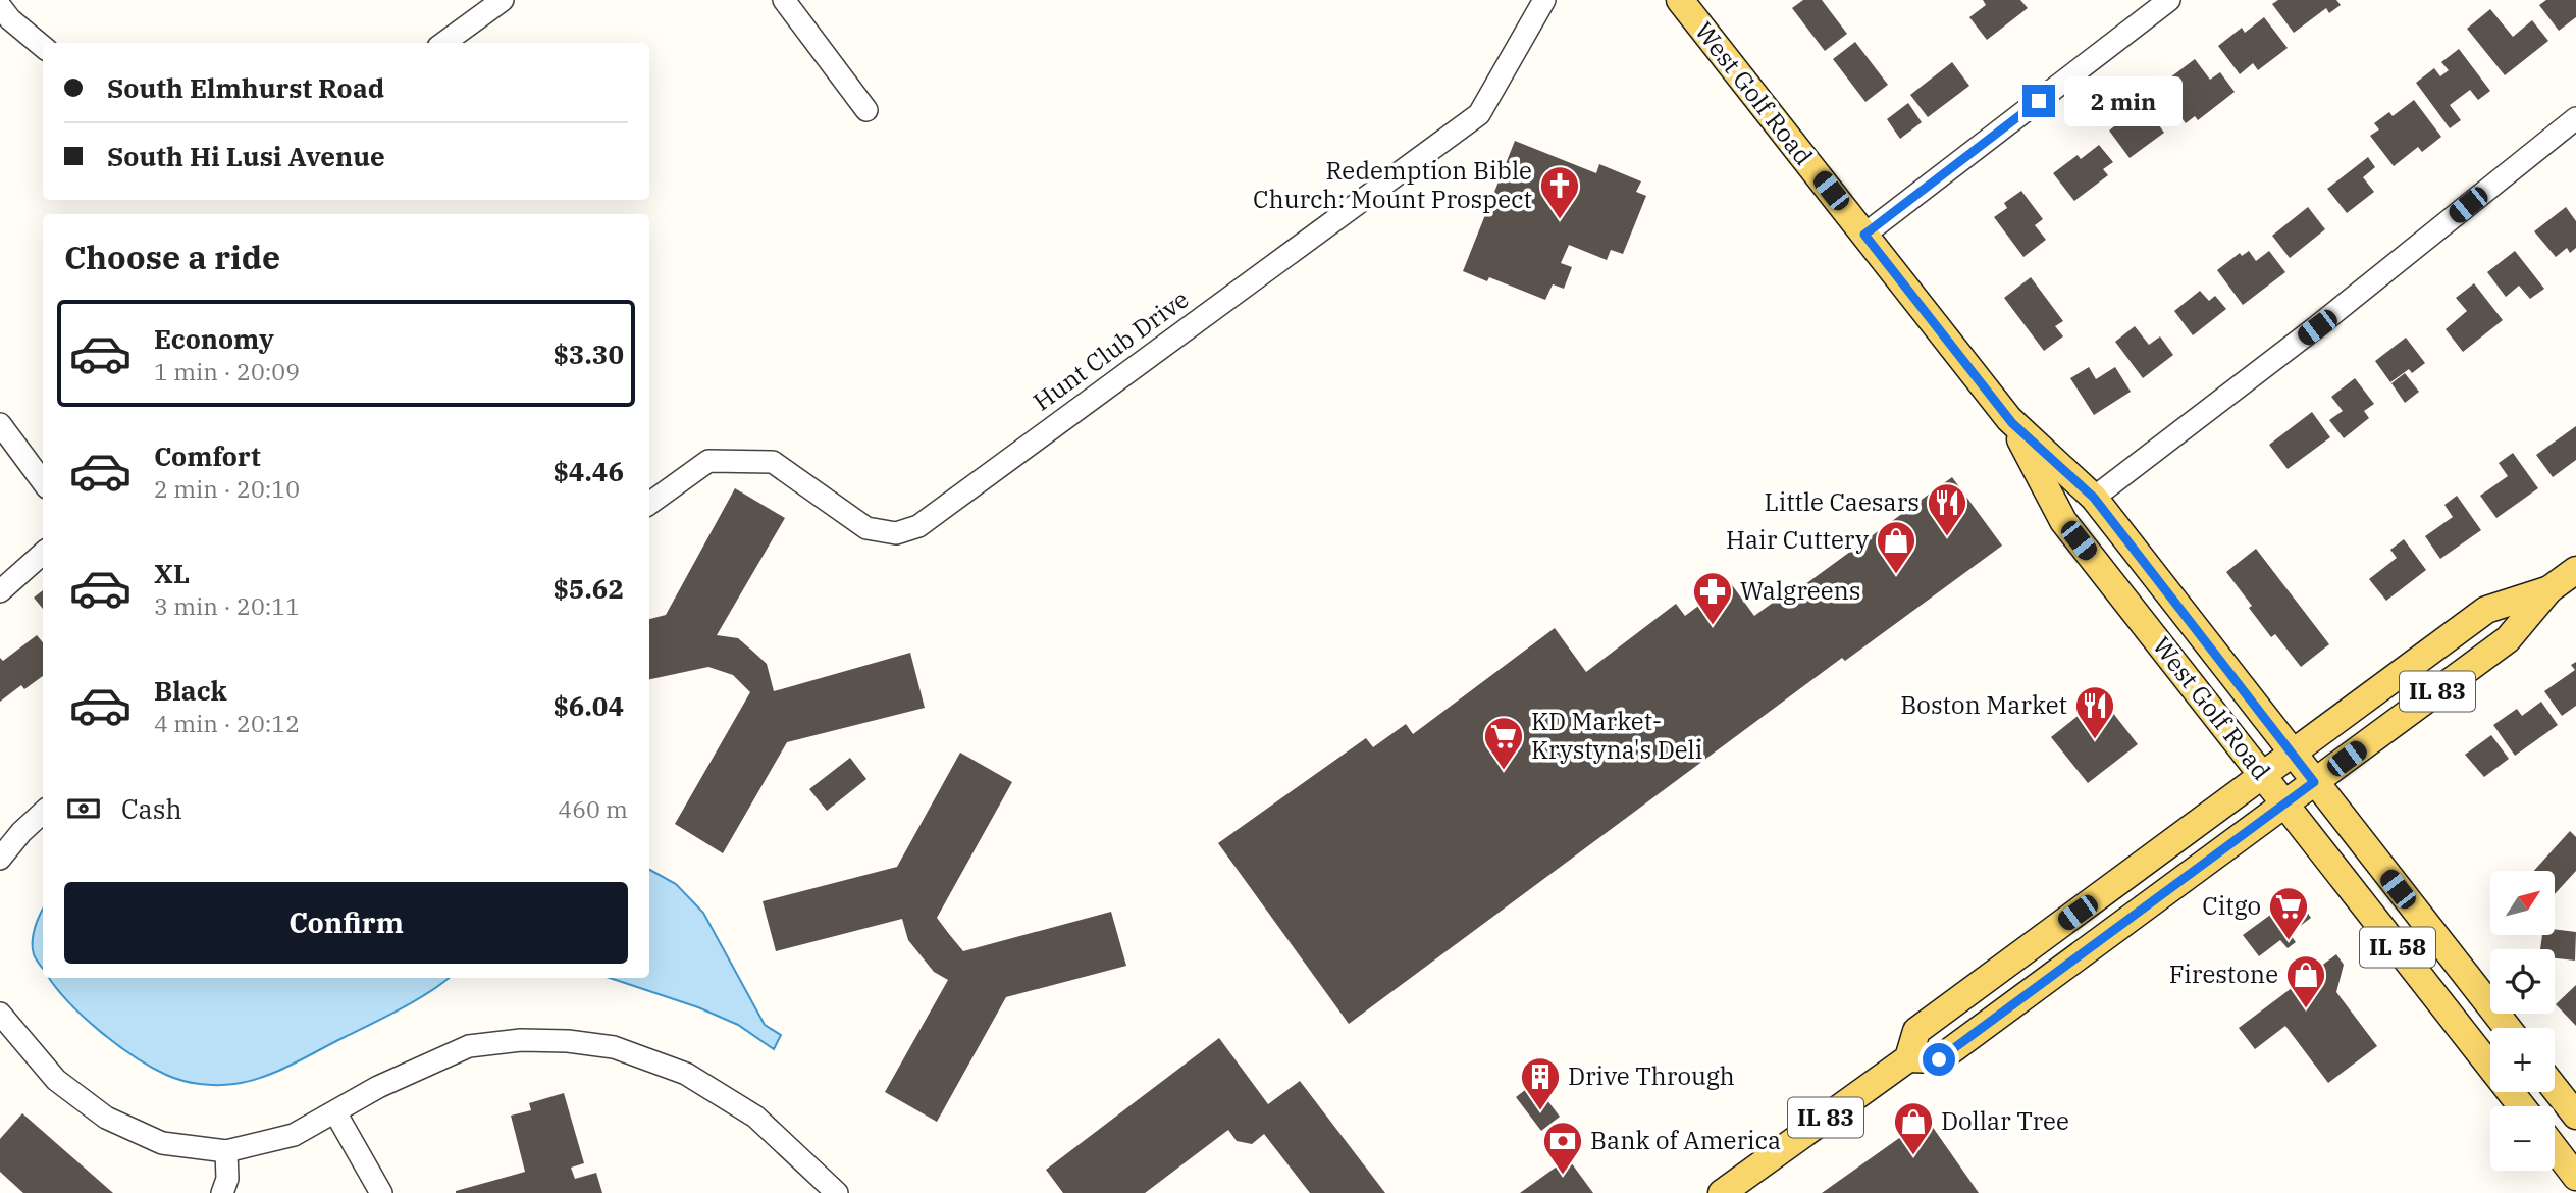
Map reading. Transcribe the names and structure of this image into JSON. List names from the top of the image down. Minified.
{"streets":{"main road":["West Golf Road","IL 83","IL 58"],"street":["Hunt Club Drive"]},"crossings":[["West Golf Road","IL 83"]],"places":{"church":["Redemption Bible Church: Mount Prospect"],"restaurant":["Little Caesars","Boston Market"],"shop":["Hair Cuttery","Firestone","Dollar Tree"],"pharmacy":["Walgreens"],"supermarket":["KD Market- Krystyna's Deli","Citgo"],"building":["Drive Through"],"bank":["Bank of America"]},"north":"top right","page":{"banner":["South Elmhurst Road","South Hi Lusi Avenue"],"bubble":"2 min","heading":"Choose a ride","list":[{"name":"Economy","note":"1 min · 20:09","value":"$3.30"},{"name":"Comfort","note":"2 min · 20:10","value":"$4.46"},{"name":"XL","note":"3 min · 20:11","value":"$5.62"},{"name":"Black","note":"4 min · 20:12","value":"$6.04"}],"pay":["Cash","460 m"],"buttons":"Confirm","map_buttons":["+","−"]}}
